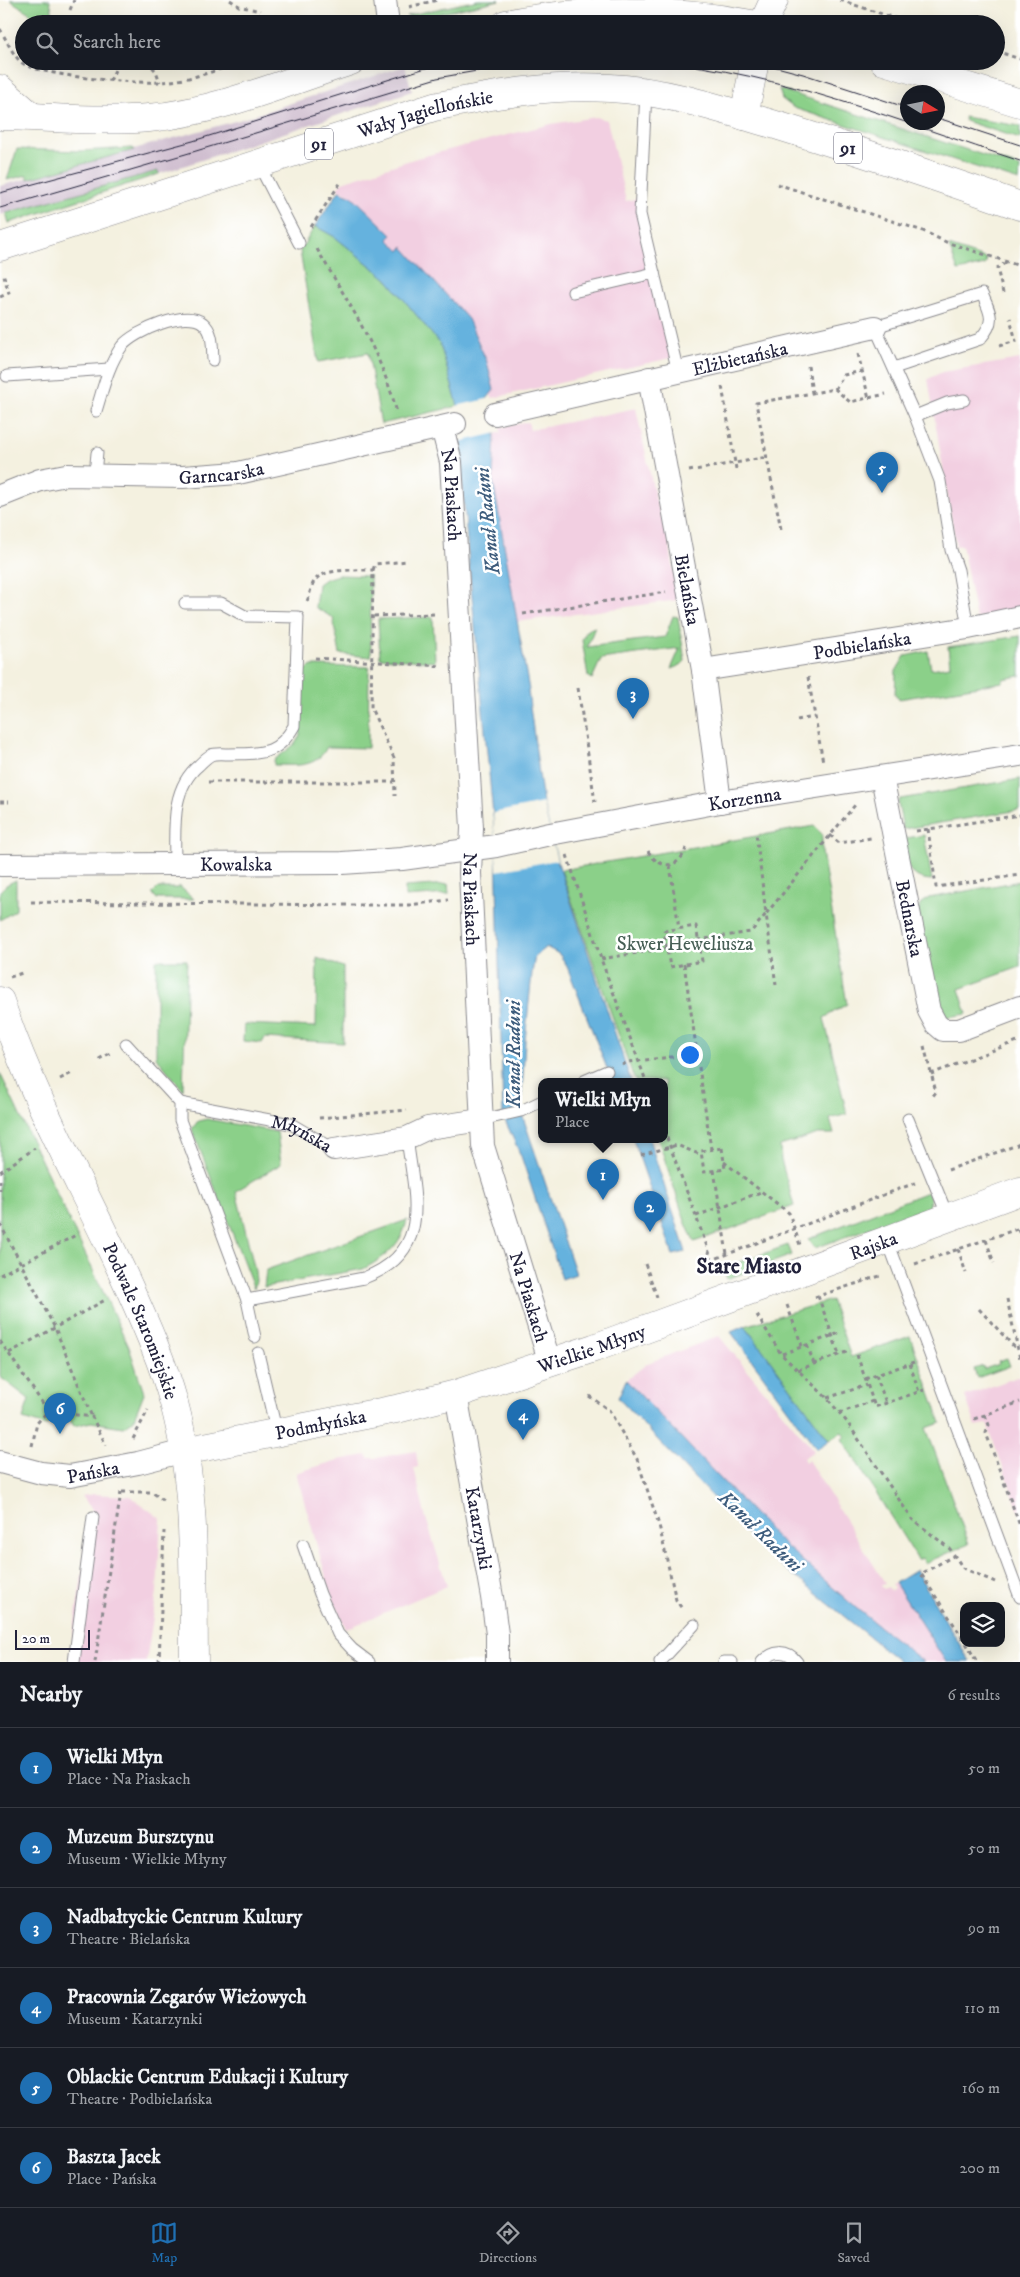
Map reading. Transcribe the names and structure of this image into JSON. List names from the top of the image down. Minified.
{"streets":{"main road":["Wały Jagiellońskie","91","Rajska","Podwale Staromiejskie","Wielkie Młyny","Podmłyńska"],"street":["Elżbietańska","Garncarska","Na Piaskach","Bielańska","Podbielańska","Korzenna","Kowalska","Bednarska","Młyńska","Pańska","Katarzynki"]},"crossings":[["Wały Jagiellońskie","91"],["Elżbietańska","Bielańska"],["Garncarska","Na Piaskach"],["Na Piaskach","Korzenna"],["Na Piaskach","Kowalska"],["Na Piaskach","Młyńska"],["Na Piaskach","Wielkie Młyny"],["Bielańska","Podbielańska"],["Bielańska","Korzenna"],["Korzenna","Kowalska"],["Korzenna","Bednarska"],["Rajska","Wielkie Młyny"],["Podwale Staromiejskie","Podmłyńska"],["Podwale Staromiejskie","Pańska"],["Wielkie Młyny","Podmłyńska"],["Wielkie Młyny","Katarzynki"],["Podmłyńska","Pańska"],["Podmłyńska","Katarzynki"]],"districts":["Stare Miasto"],"water":["Kanał Raduni"],"parks":["Skwer Heweliusza"],"scale_bar":"20 m","north":"right","page":{"search":"Search here","pins":["5","3","1","2","6","4"],"popup":["Wielki Młyn","Place"],"scale":"20 m","heading":["Nearby","6 results"],"list":[{"mark":"1","name":"Wielki Młyn","note":"Place · Na Piaskach","value":"50 m"},{"mark":"2","name":"Muzeum Bursztynu","note":"Museum · Wielkie Młyny","value":"50 m"},{"mark":"3","name":"Nadbałtyckie Centrum Kultury","note":"Theatre · Bielańska","value":"90 m"},{"mark":"4","name":"Pracownia Zegarów Wieżowych","note":"Museum · Katarzynki","value":"110 m"},{"mark":"5","name":"Oblackie Centrum Edukacji i Kultury","note":"Theatre · Podbielańska","value":"160 m"},{"mark":"6","name":"Baszta Jacek","note":"Place · Pańska","value":"200 m"}],"nav":["Map","Directions","Saved"]}}
